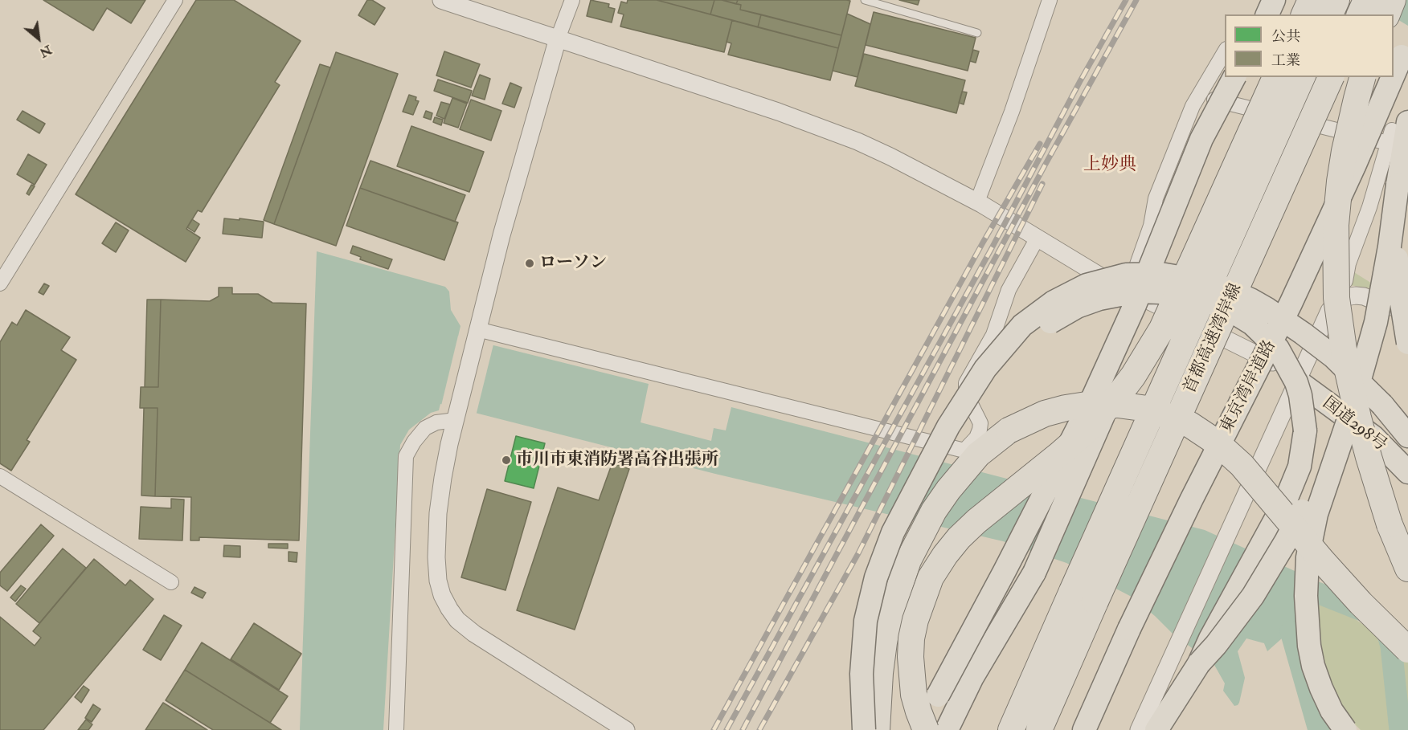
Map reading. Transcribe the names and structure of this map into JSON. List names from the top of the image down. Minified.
{"streets":{"highway":["首都高速湾岸線","東京湾岸道路","国道298号"]},"districts":["上妙典"],"places":["ローソン","市川市東消防署高谷出張所"],"legend":["公共","工業"],"north":"bottom right"}
